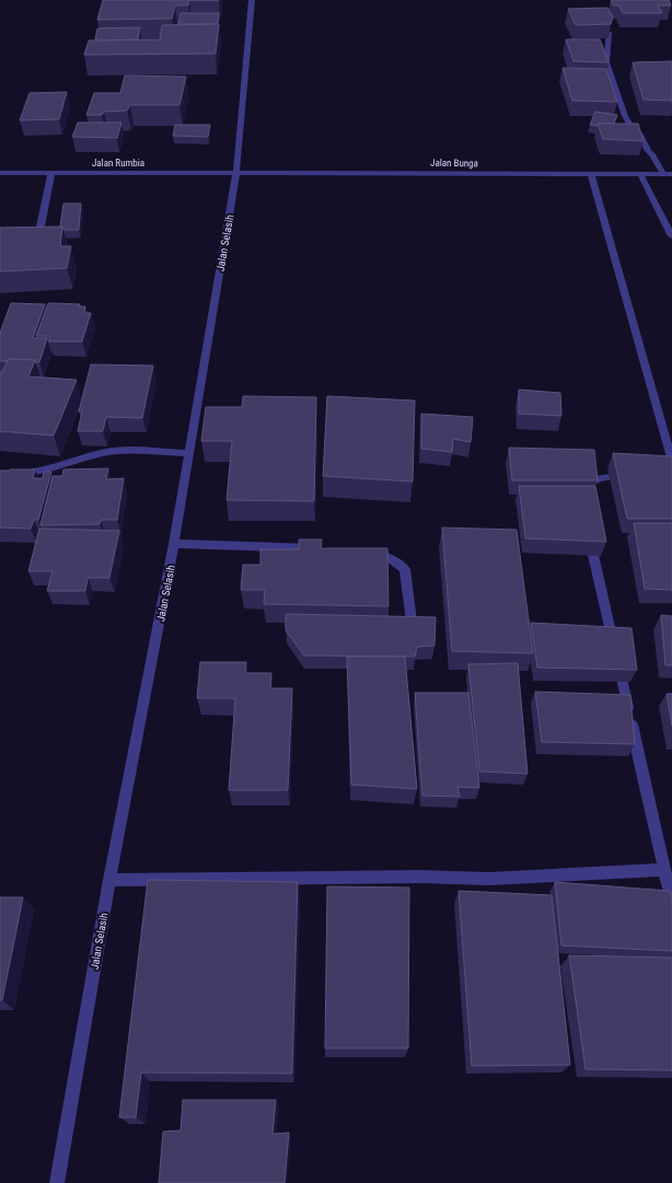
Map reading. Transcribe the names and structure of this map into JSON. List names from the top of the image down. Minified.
{"streets":{"street":["Jalan Rumbia","Jalan Bunga","Jalan Selasih"]},"crossings":[["Jalan Rumbia","Jalan Bunga"],["Jalan Rumbia","Jalan Selasih"],["Jalan Bunga","Jalan Selasih"]]}
